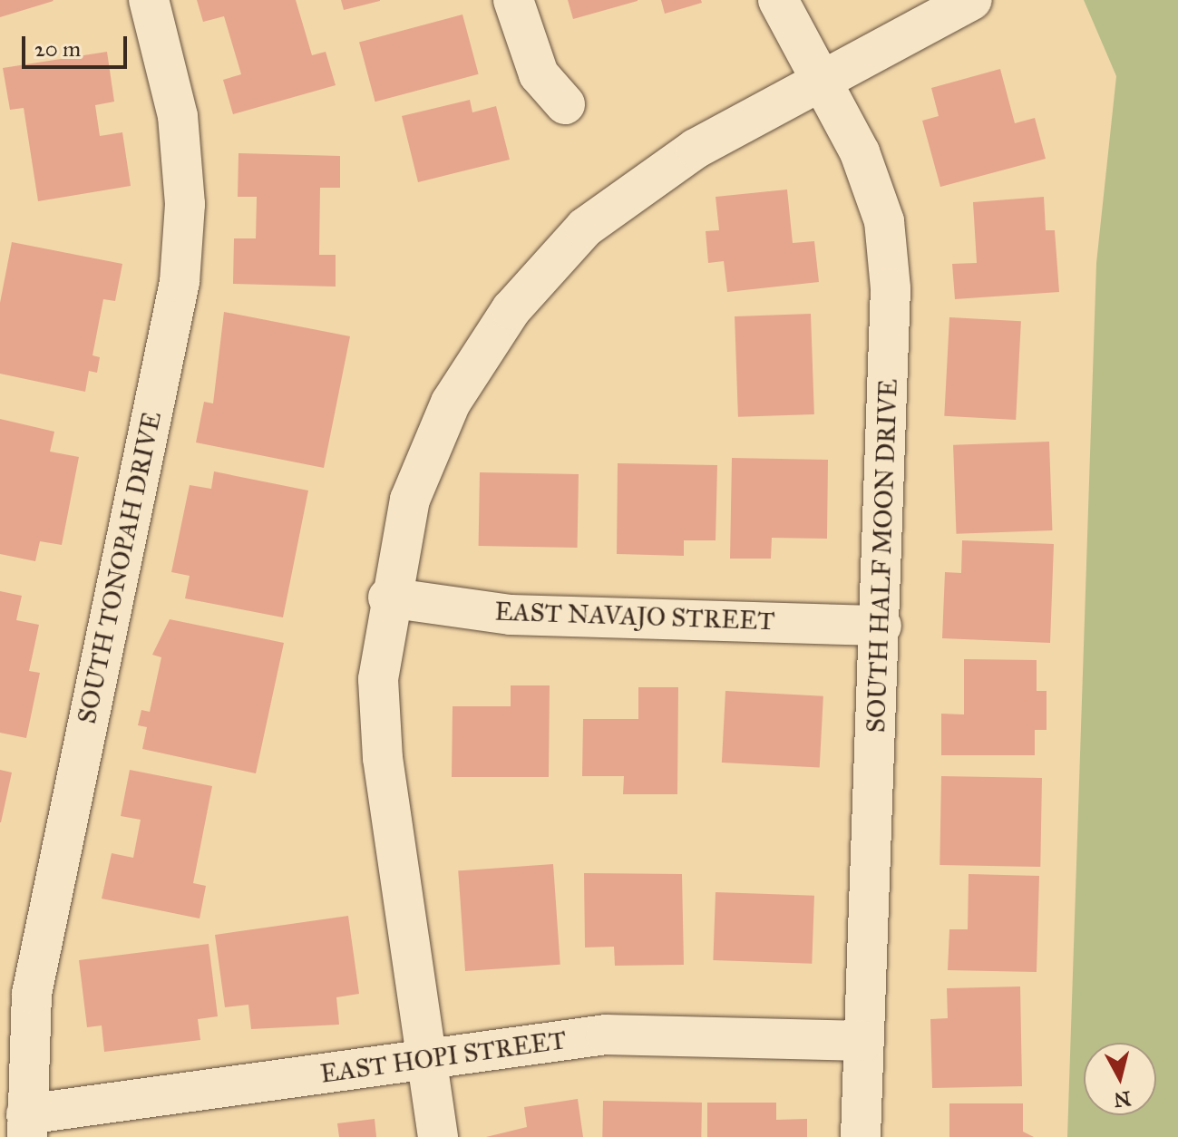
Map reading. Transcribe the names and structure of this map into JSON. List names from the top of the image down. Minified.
{"streets":{"street":["SOUTH HALF MOON DRIVE","SOUTH TONOPAH DRIVE","EAST NAVAJO STREET","EAST HOPI STREET"]},"crossings":[["SOUTH HALF MOON DRIVE","EAST NAVAJO STREET"],["SOUTH HALF MOON DRIVE","EAST HOPI STREET"],["SOUTH TONOPAH DRIVE","EAST HOPI STREET"]],"scale_bar":"20 m","north":"bottom"}
